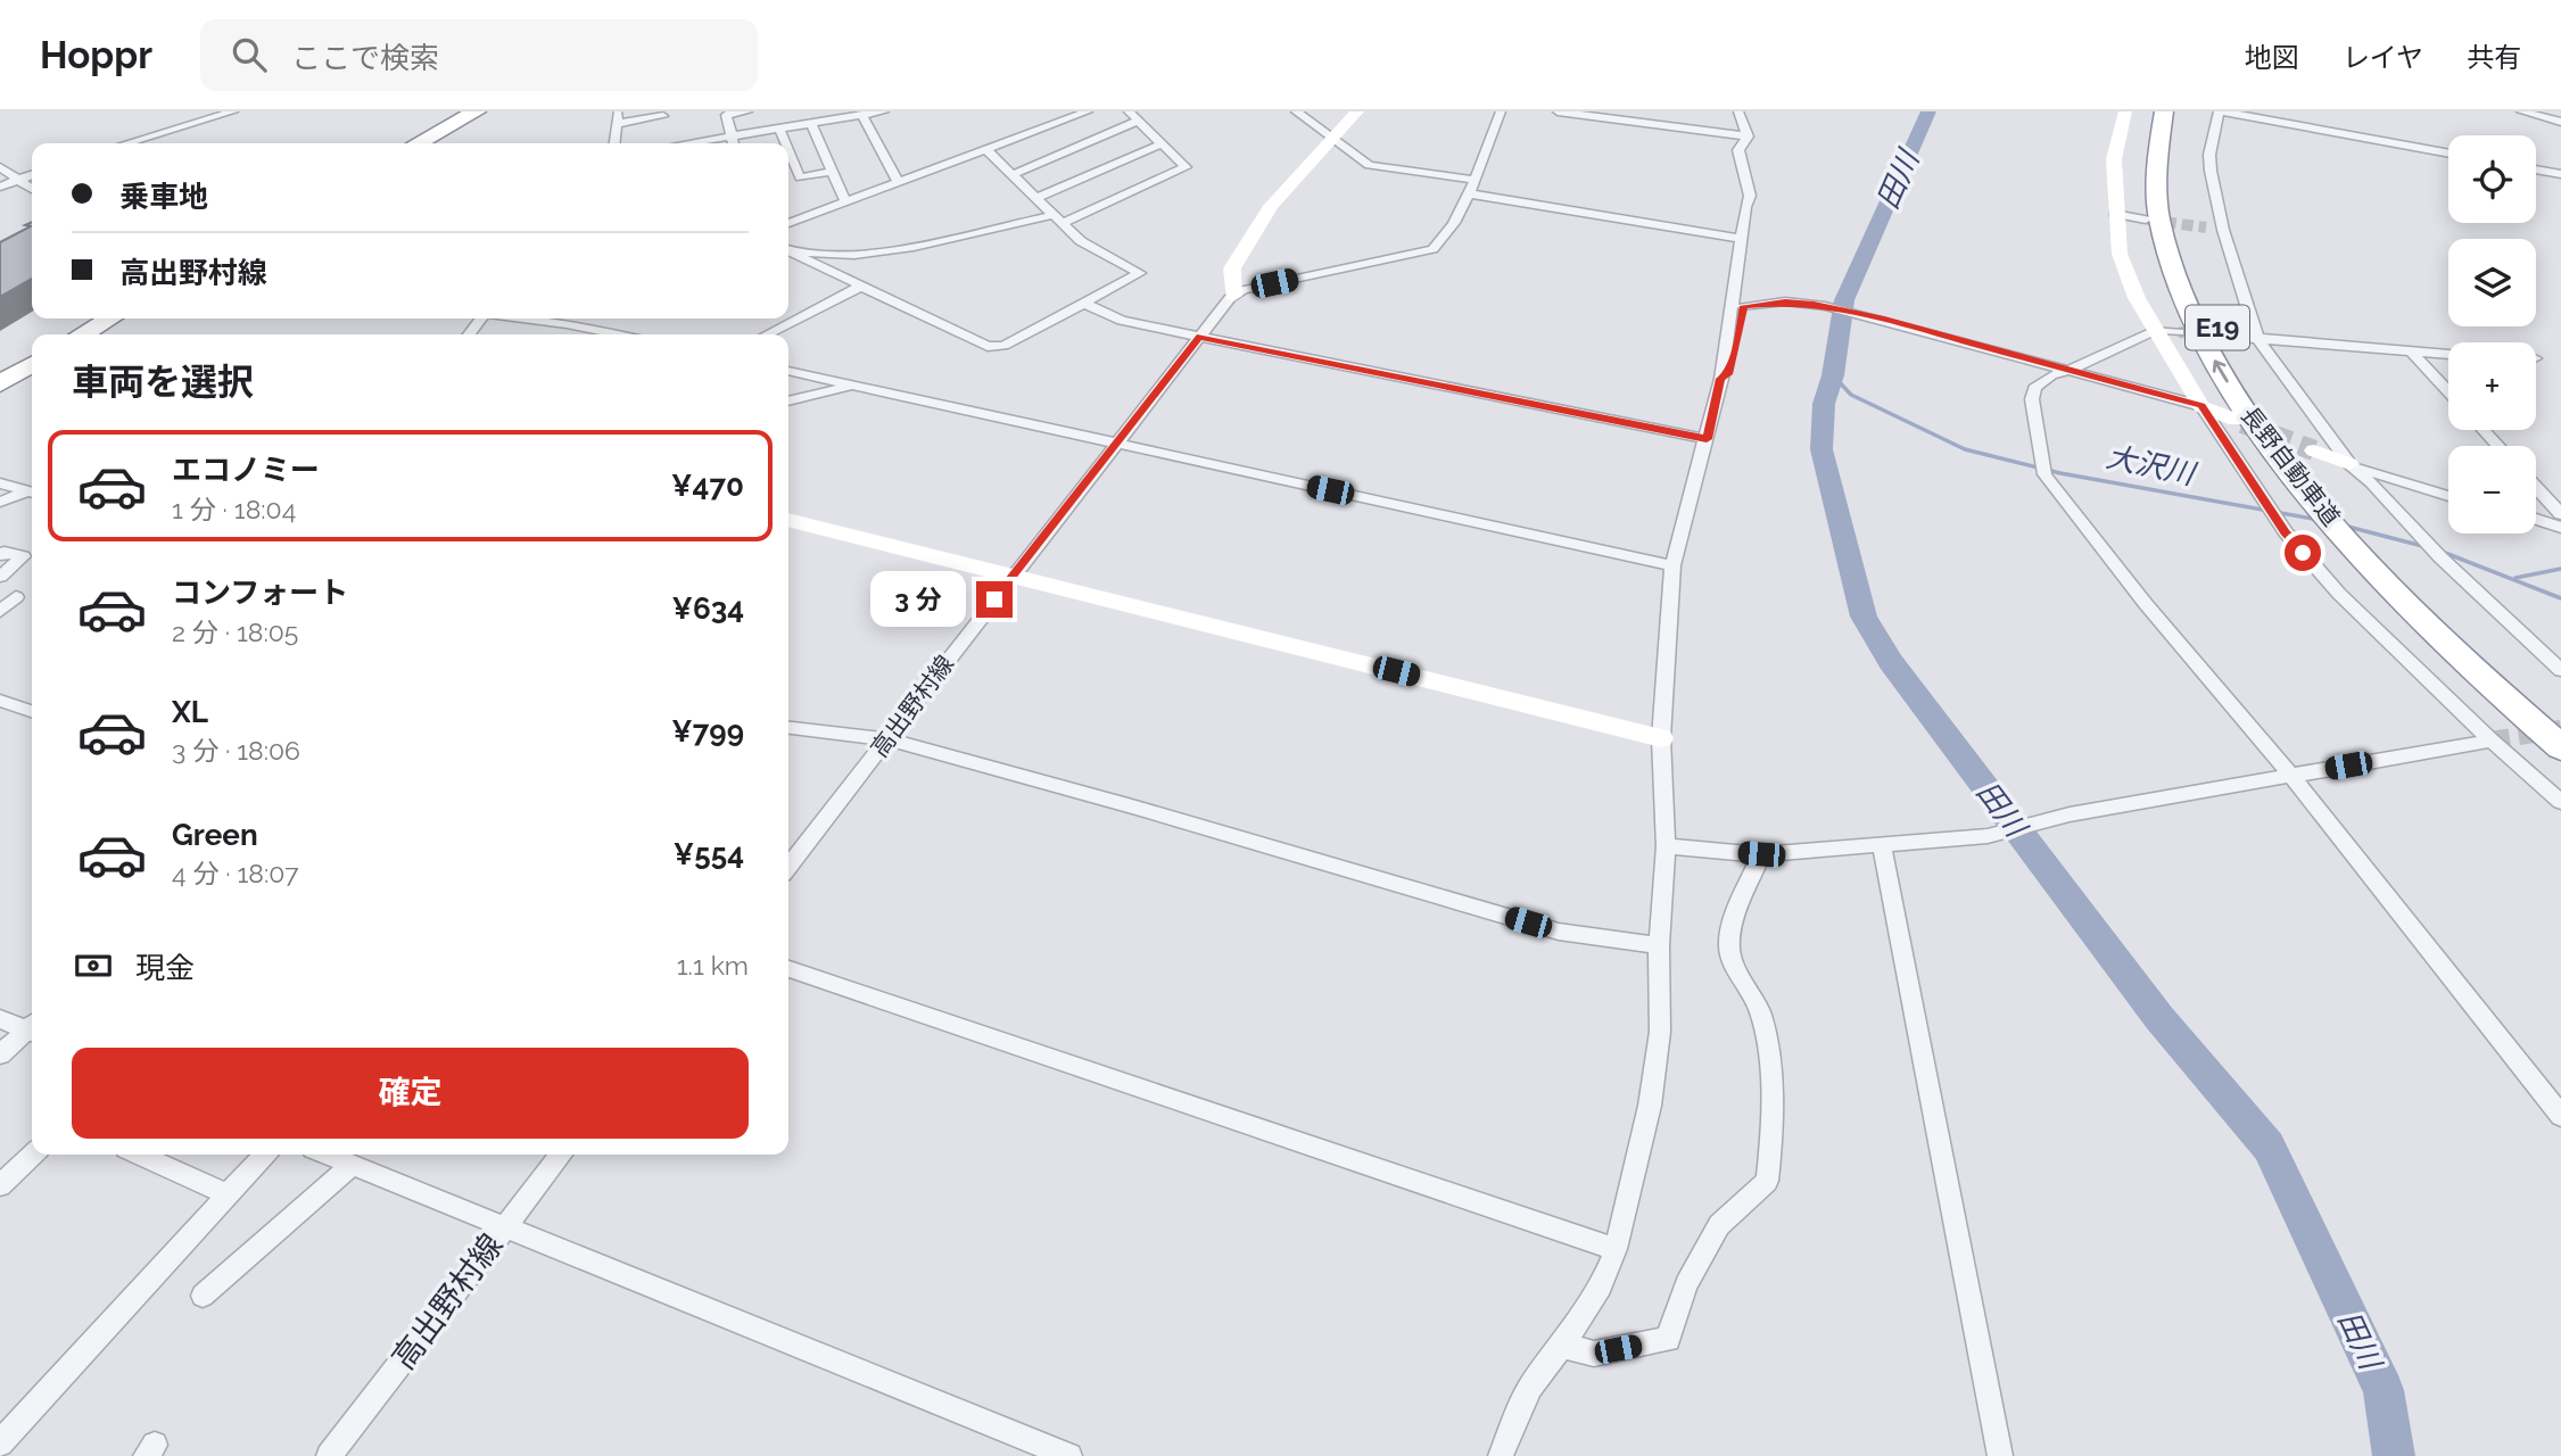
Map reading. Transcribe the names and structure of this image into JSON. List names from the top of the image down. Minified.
{"streets":{"highway":["E19","長野自動車道"],"street":["高出野村線"]},"water":["田川","大沢川"],"page":{"header":"Hoppr","search":"ここで検索","nav":["地図","レイヤ","共有"],"map_buttons":["+","−"],"banner":["乗車地","高出野村線"],"heading":"車両を選択","list":[{"name":"エコノミー","note":"1 分 · 18:04","value":"¥470"},{"name":"コンフォート","note":"2 分 · 18:05","value":"¥634"},{"name":"XL","note":"3 分 · 18:06","value":"¥799"},{"name":"Green","note":"4 分 · 18:07","value":"¥554"}],"bubble":"3 分","pay":["現金","1.1 km"],"buttons":"確定"}}
